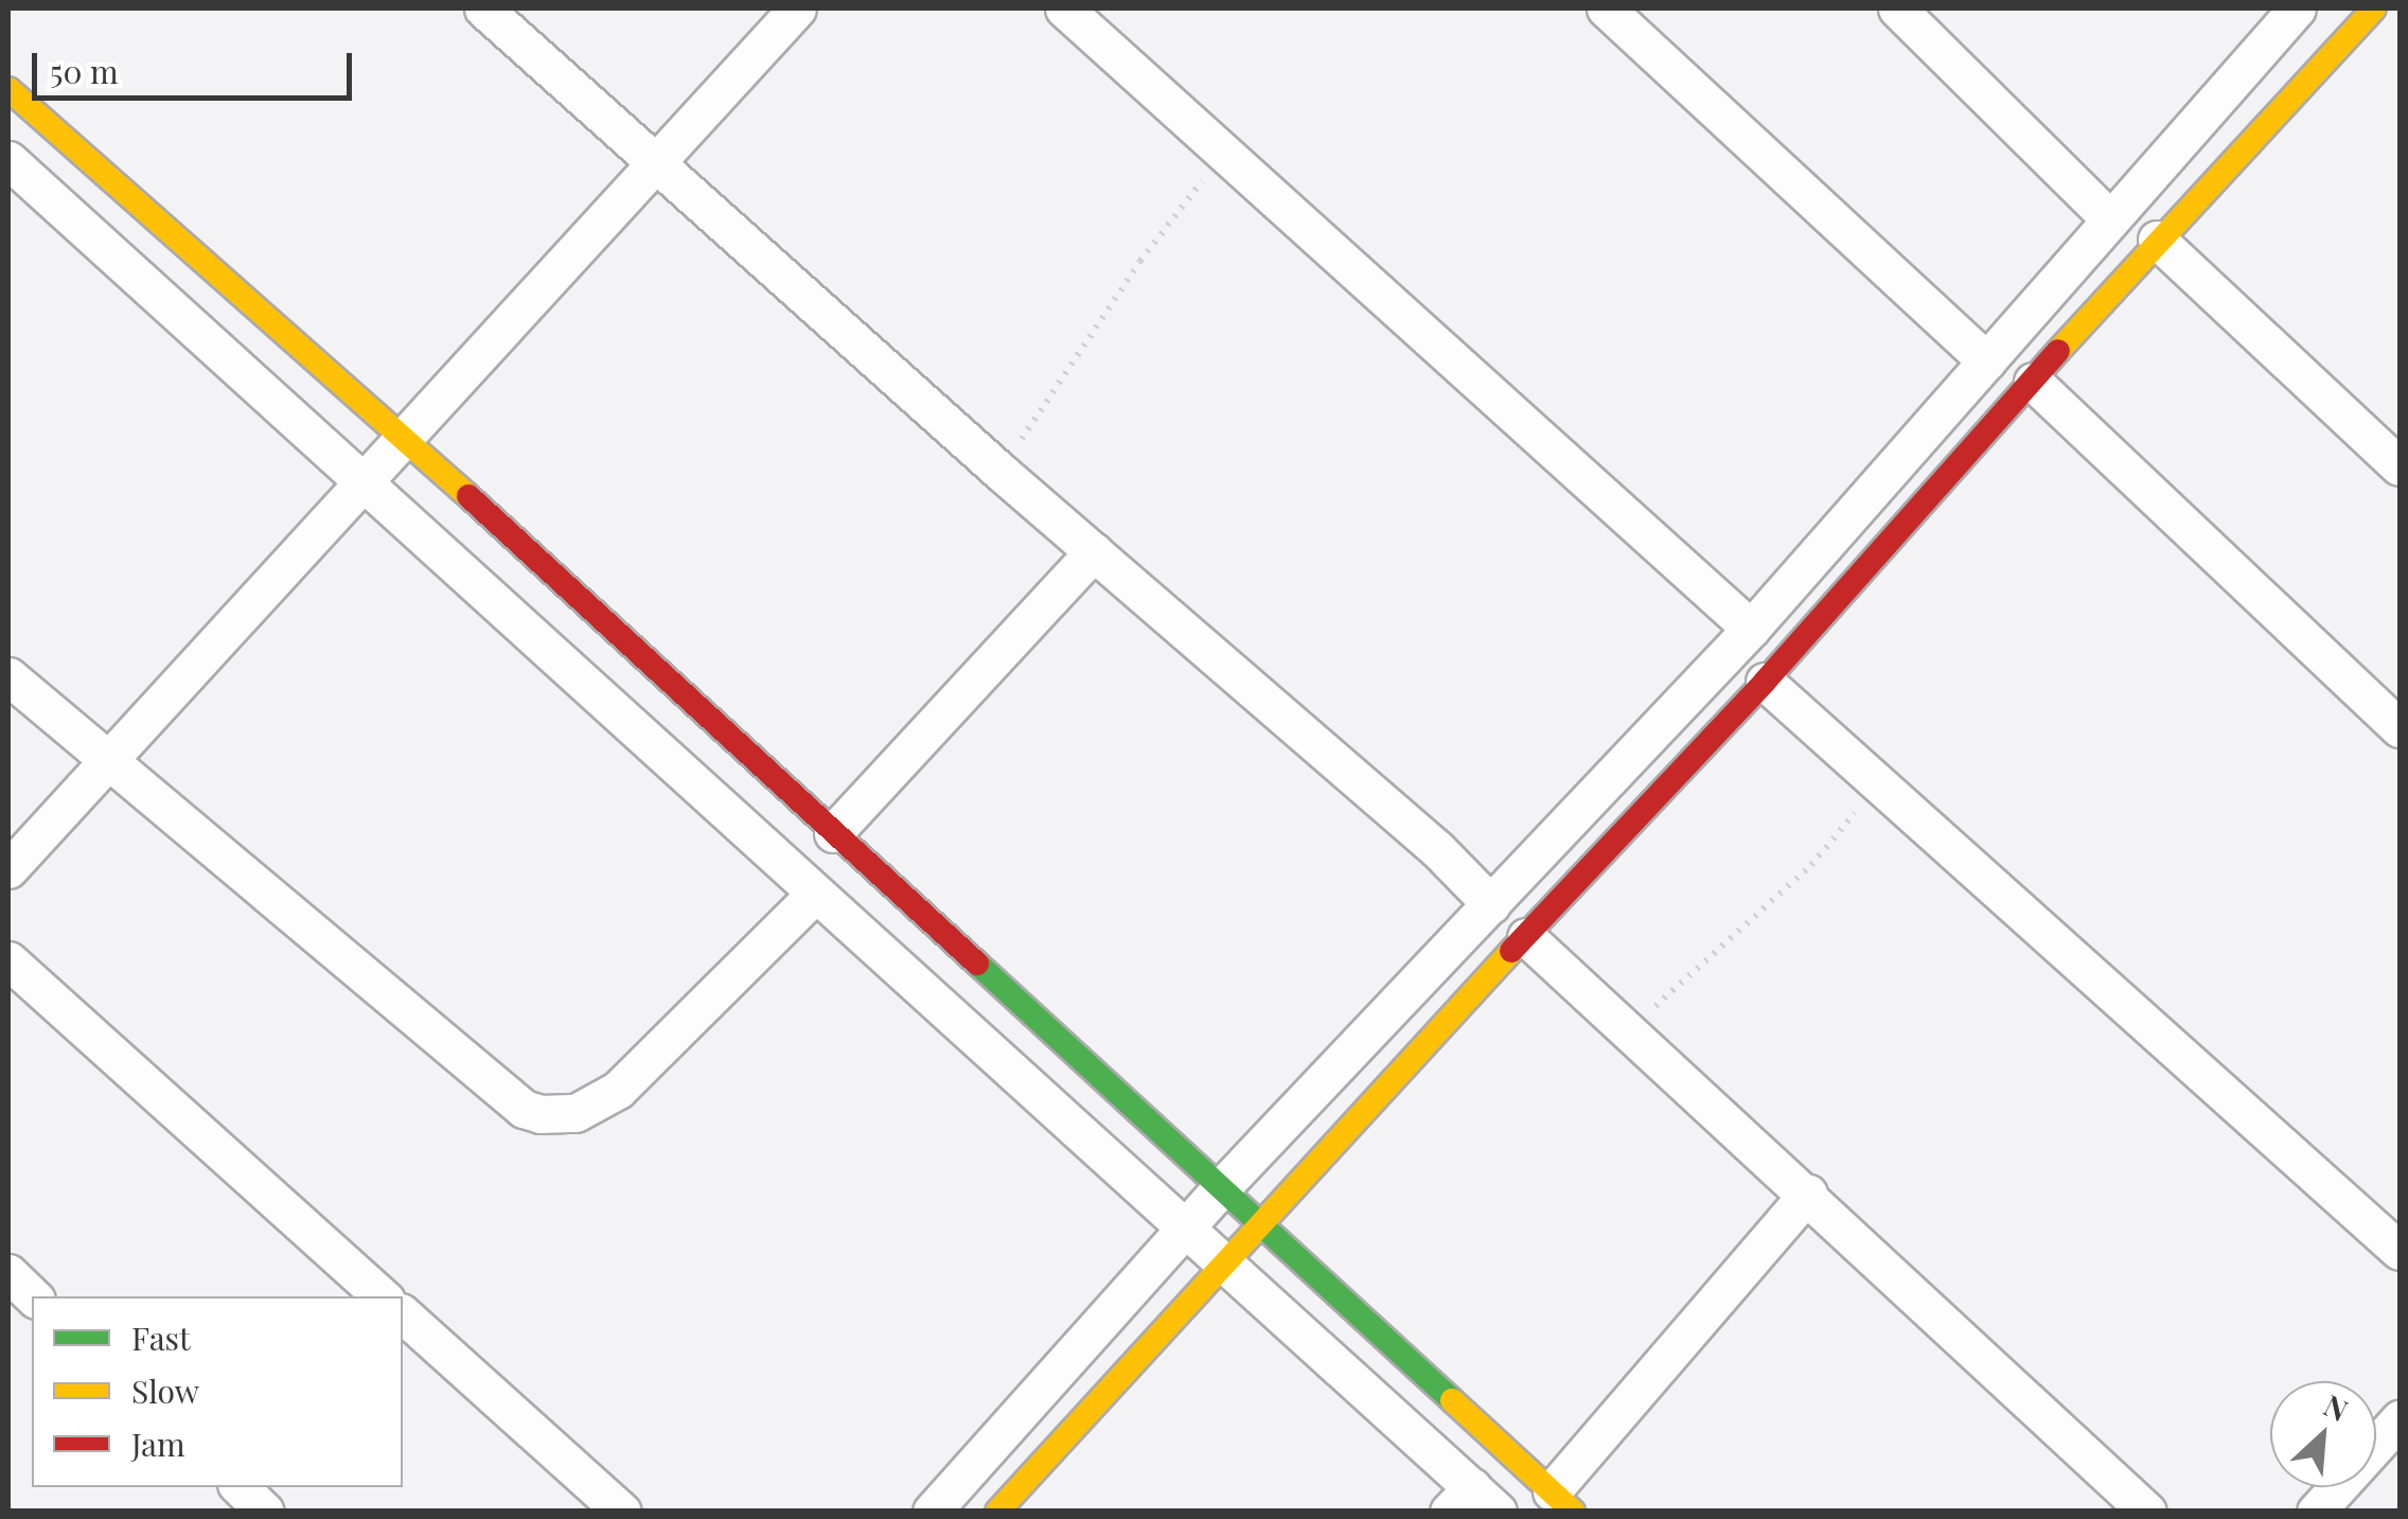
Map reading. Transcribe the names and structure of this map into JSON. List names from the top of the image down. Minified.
{"legend":["Fast","Slow","Jam"],"scale_bar":"50 m","north":"top right"}
